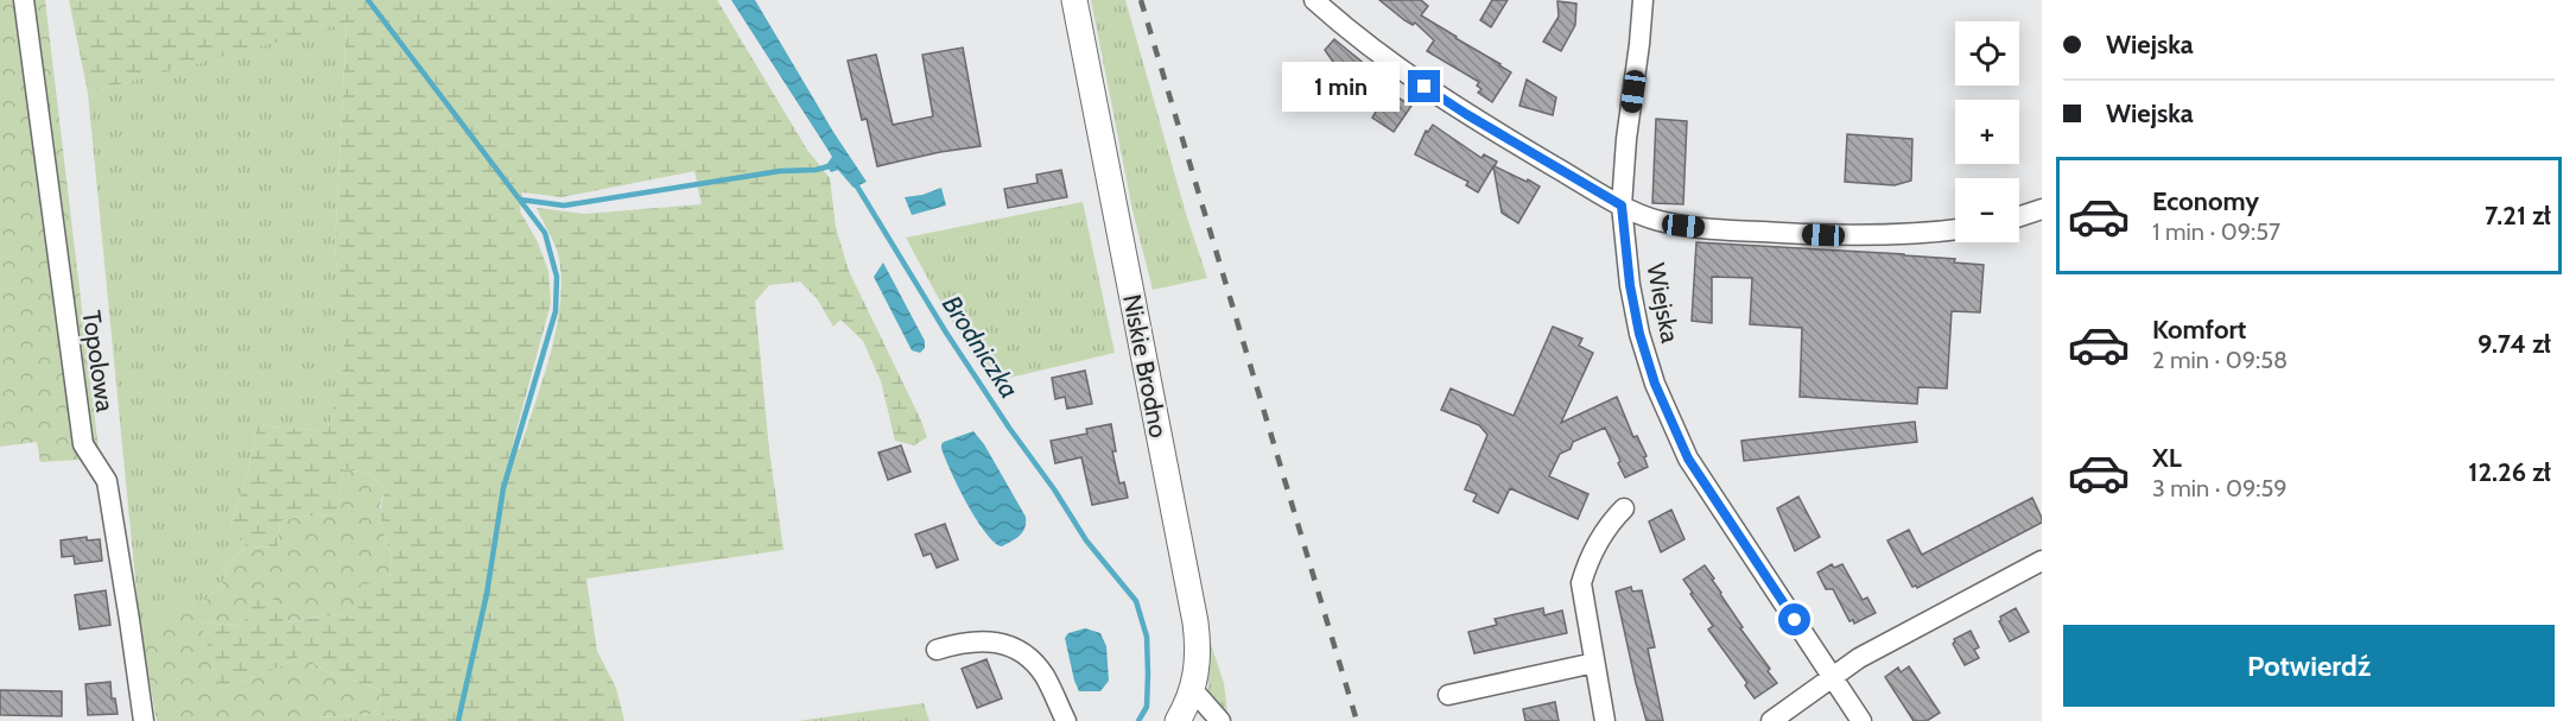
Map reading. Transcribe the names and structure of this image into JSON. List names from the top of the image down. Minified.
{"streets":{"street":["Wiejska","Topolowa","Niskie Brodno"]},"water":["Brodniczka"],"page":{"banner":["Wiejska","Wiejska"],"map_buttons":["+","−"],"bubble":"1 min","list":[{"name":"Economy","note":"1 min · 09:57","value":"7.21 zł"},{"name":"Komfort","note":"2 min · 09:58","value":"9.74 zł"},{"name":"XL","note":"3 min · 09:59","value":"12.26 zł"}],"buttons":"Potwierdź"}}
